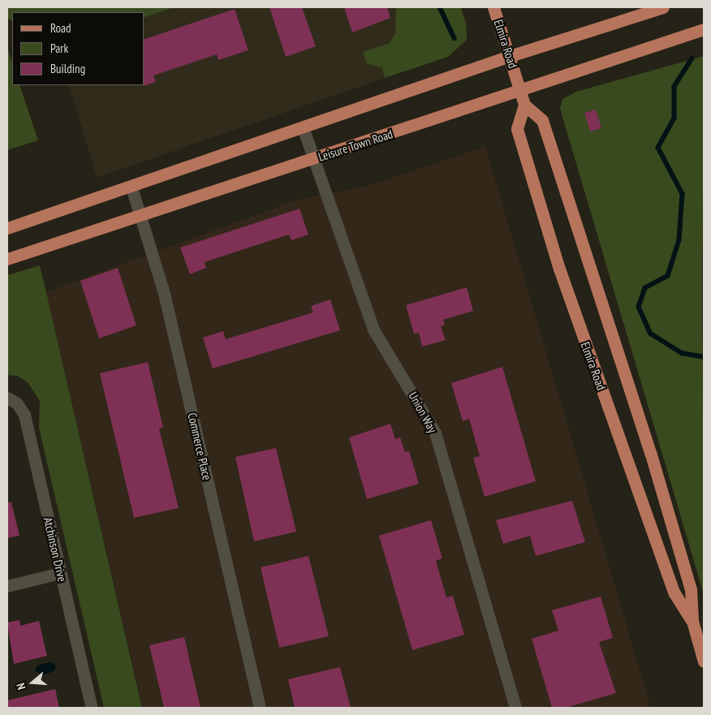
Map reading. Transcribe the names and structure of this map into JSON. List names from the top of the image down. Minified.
{"streets":{"main road":["Elmira Road","Leisure Town Road"],"street":["Union Way","Commerce Place","Atchinson Drive"]},"crossings":[["Elmira Road","Leisure Town Road"],["Leisure Town Road","Union Way"],["Leisure Town Road","Commerce Place"]],"legend":["Road","Park","Building"],"north":"left"}
